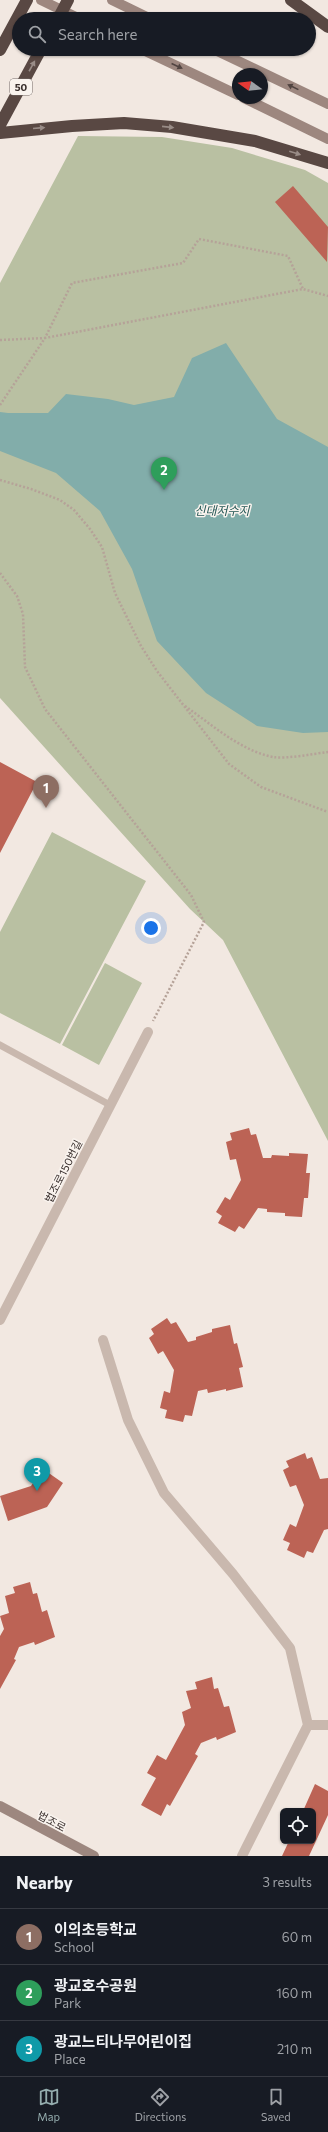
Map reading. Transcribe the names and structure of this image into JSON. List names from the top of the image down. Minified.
{"streets":{"highway":["50"],"main road":["법조로"],"street":["법조로150번길"]},"water":["신대저수지"],"north":"left","page":{"search":"Search here","pins":["2","1","3"],"heading":["Nearby","3 results"],"list":[{"mark":"1","name":"이의초등학교","note":"School","value":"60 m"},{"mark":"2","name":"광교호수공원","note":"Park","value":"160 m"},{"mark":"3","name":"광교느티나무어린이집","note":"Place","value":"210 m"}],"nav":["Map","Directions","Saved"]}}
